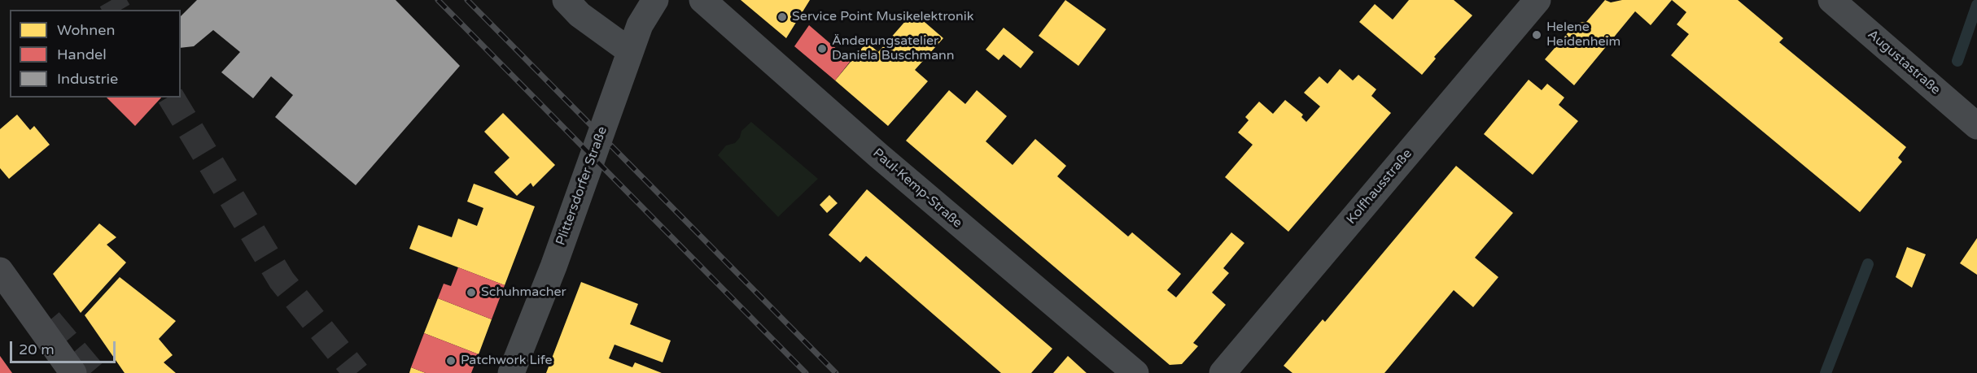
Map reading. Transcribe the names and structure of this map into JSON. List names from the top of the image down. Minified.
{"streets":{"street":["Augustastraße","Plittersdorfer Straße","Kolfhausstraße","Paul-Kemp-Straße"]},"places":["Service Point Musikelektronik","Helene Heidenheim","Änderungsatelier Daniela Buschmann","Schuhmacher","Patchwork Life"],"legend":["Wohnen","Handel","Industrie"],"scale_bar":"20 m"}
